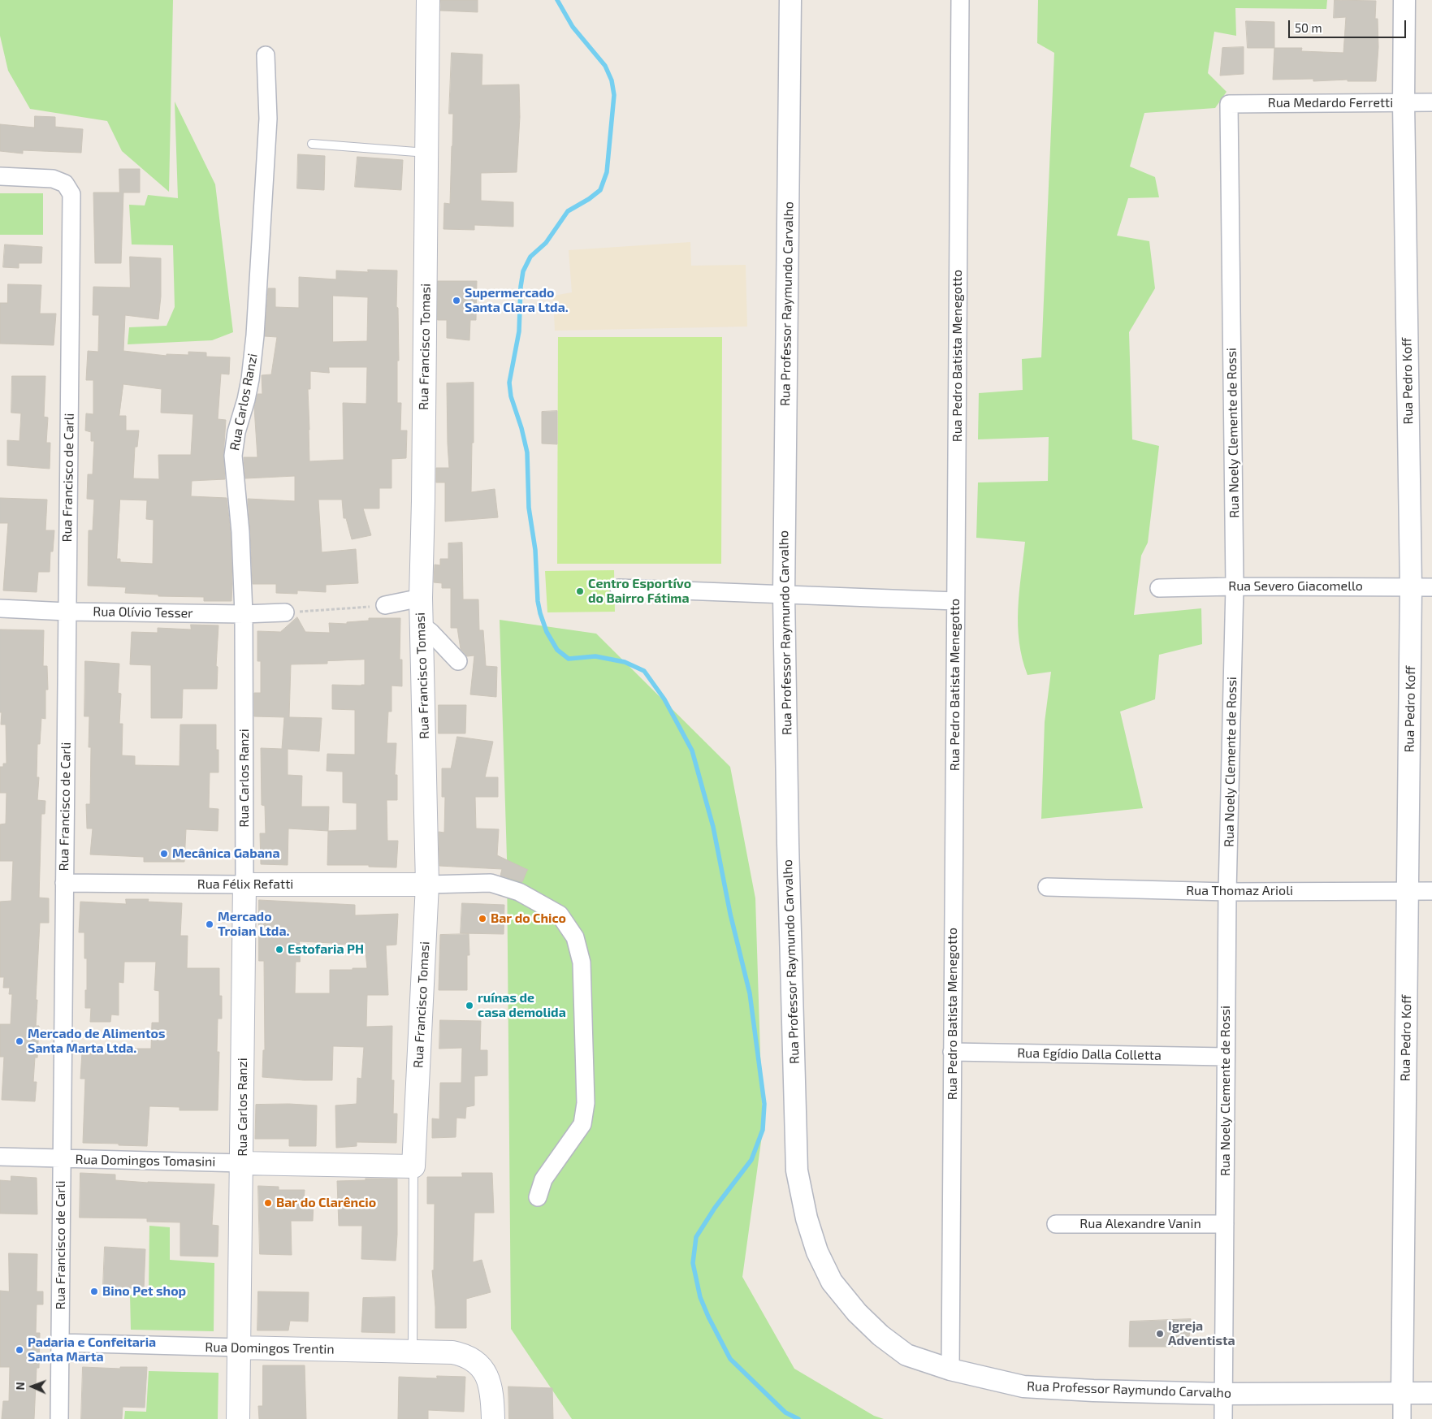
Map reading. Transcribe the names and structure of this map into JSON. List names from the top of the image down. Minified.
{"streets":{"main road":["Rua Francisco Tomasi","Rua Carlos Ranzi","Rua Félix Refatti","Rua Domingos Tomasini","Rua Domingos Trentin"],"street":["Rua Medardo Ferretti","Rua Professor Raymundo Carvalho","Rua Pedro Batista Menegotto","Rua Pedro Koff","Rua Noely Clemente de Rossi","Rua Francisco de Carli","Rua Severo Giacomello","Rua Olívio Tesser","Rua Thomaz Arioli","Rua Egídio Dalla Colletta","Rua Alexandre Vanin"]},"crossings":[["Rua Medardo Ferretti","Rua Pedro Koff"],["Rua Medardo Ferretti","Rua Noely Clemente de Rossi"],["Rua Professor Raymundo Carvalho","Rua Pedro Batista Menegotto"],["Rua Professor Raymundo Carvalho","Rua Pedro Koff"],["Rua Professor Raymundo Carvalho","Rua Noely Clemente de Rossi"],["Rua Francisco Tomasi","Rua Félix Refatti"],["Rua Francisco Tomasi","Rua Domingos Tomasini"],["Rua Francisco Tomasi","Rua Domingos Trentin"],["Rua Pedro Batista Menegotto","Rua Egídio Dalla Colletta"],["Rua Pedro Koff","Rua Severo Giacomello"],["Rua Pedro Koff","Rua Thomaz Arioli"],["Rua Carlos Ranzi","Rua Olívio Tesser"],["Rua Carlos Ranzi","Rua Félix Refatti"],["Rua Carlos Ranzi","Rua Domingos Tomasini"],["Rua Carlos Ranzi","Rua Domingos Trentin"],["Rua Noely Clemente de Rossi","Rua Severo Giacomello"],["Rua Noely Clemente de Rossi","Rua Thomaz Arioli"],["Rua Noely Clemente de Rossi","Rua Egídio Dalla Colletta"],["Rua Noely Clemente de Rossi","Rua Alexandre Vanin"],["Rua Francisco de Carli","Rua Olívio Tesser"],["Rua Francisco de Carli","Rua Félix Refatti"],["Rua Francisco de Carli","Rua Domingos Tomasini"],["Rua Francisco de Carli","Rua Domingos Trentin"]],"places":["Supermercado Santa Clara Ltda.","Centro Esportívo do Bairro Fátima","Mecânica Gabana","Bar do Chico","Mercado Troian Ltda.","Estofaria PH","ruínas de casa demolida","Mercado de Alimentos Santa Marta Ltda.","Bar do Clarêncio","Bino Pet shop","Igreja Adventista","Padaria e Confeitaria Santa Marta"],"scale_bar":"50 m","north":"left"}
